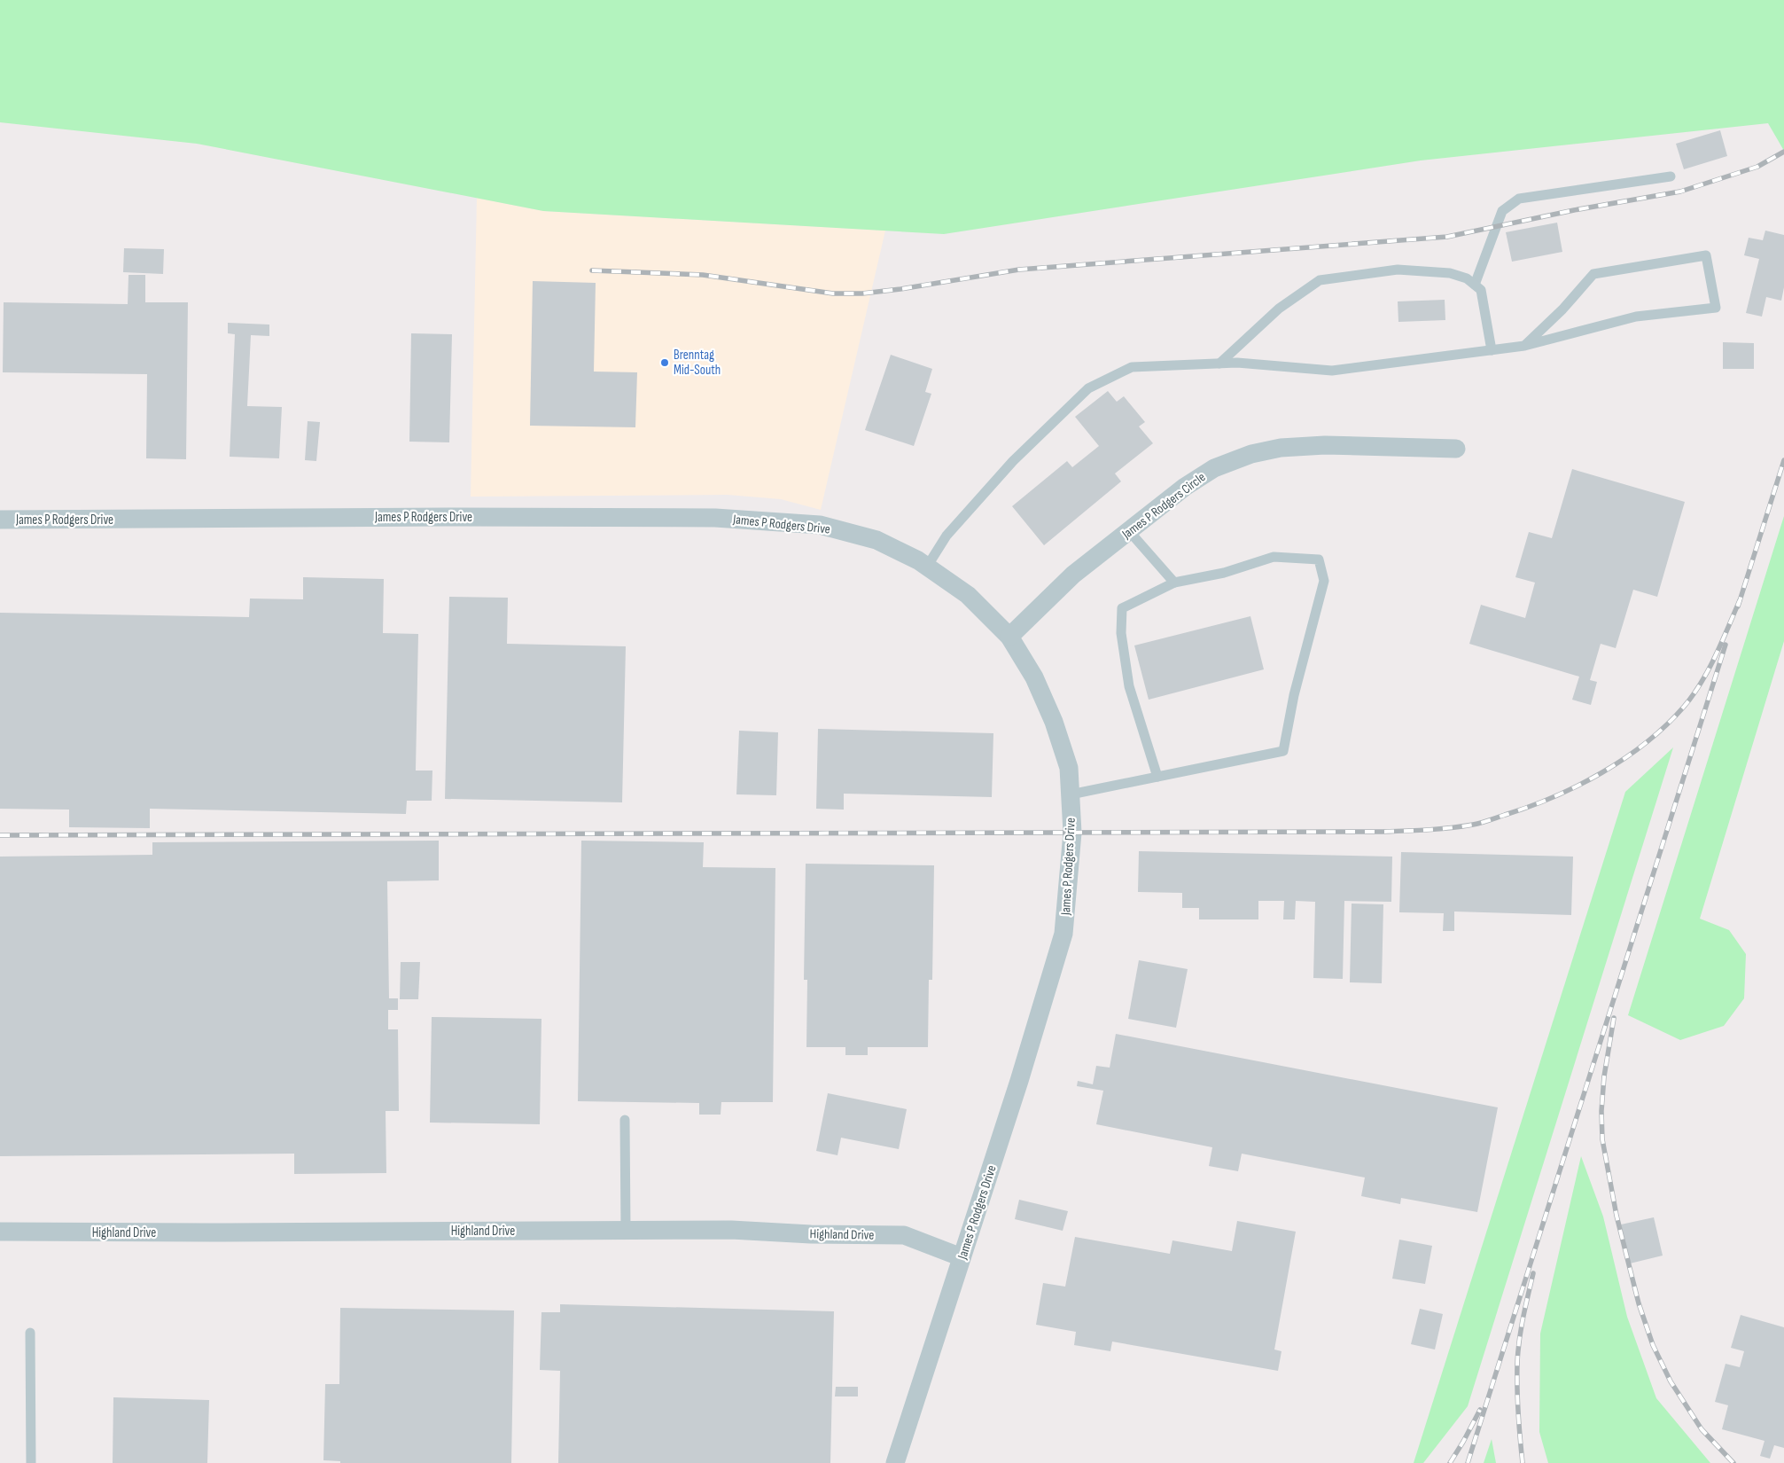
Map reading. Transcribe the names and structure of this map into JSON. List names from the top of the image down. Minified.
{"streets":{"street":["James P Rodgers Circle","James P Rodgers Drive","Highland Drive"]},"crossings":[["James P Rodgers Circle","James P Rodgers Drive"],["James P Rodgers Drive","Highland Drive"]],"places":["Brenntag Mid-South"]}
